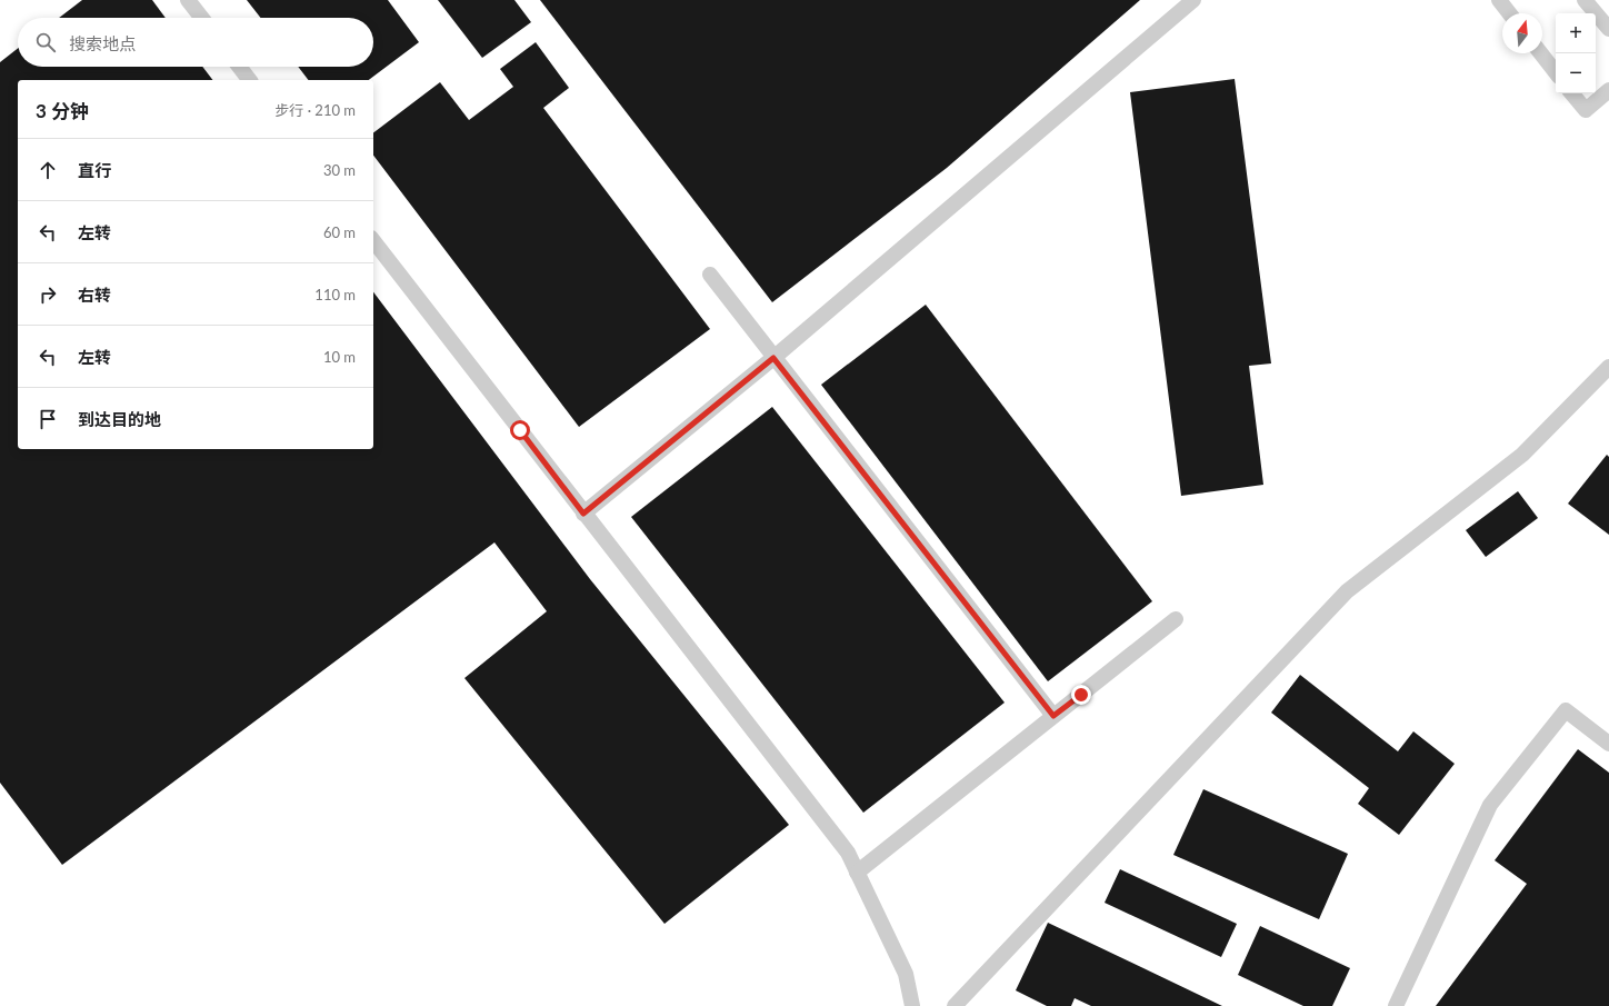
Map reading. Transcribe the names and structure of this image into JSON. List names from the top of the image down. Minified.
{"north":"top","page":{"map_buttons":["+","−"],"search":"搜索地点","heading":["3 分钟","步行 · 210 m"],"list":[["直行","30 m"],["左转","60 m"],["右转","110 m"],["左转","10 m"],"到达目的地"]}}
